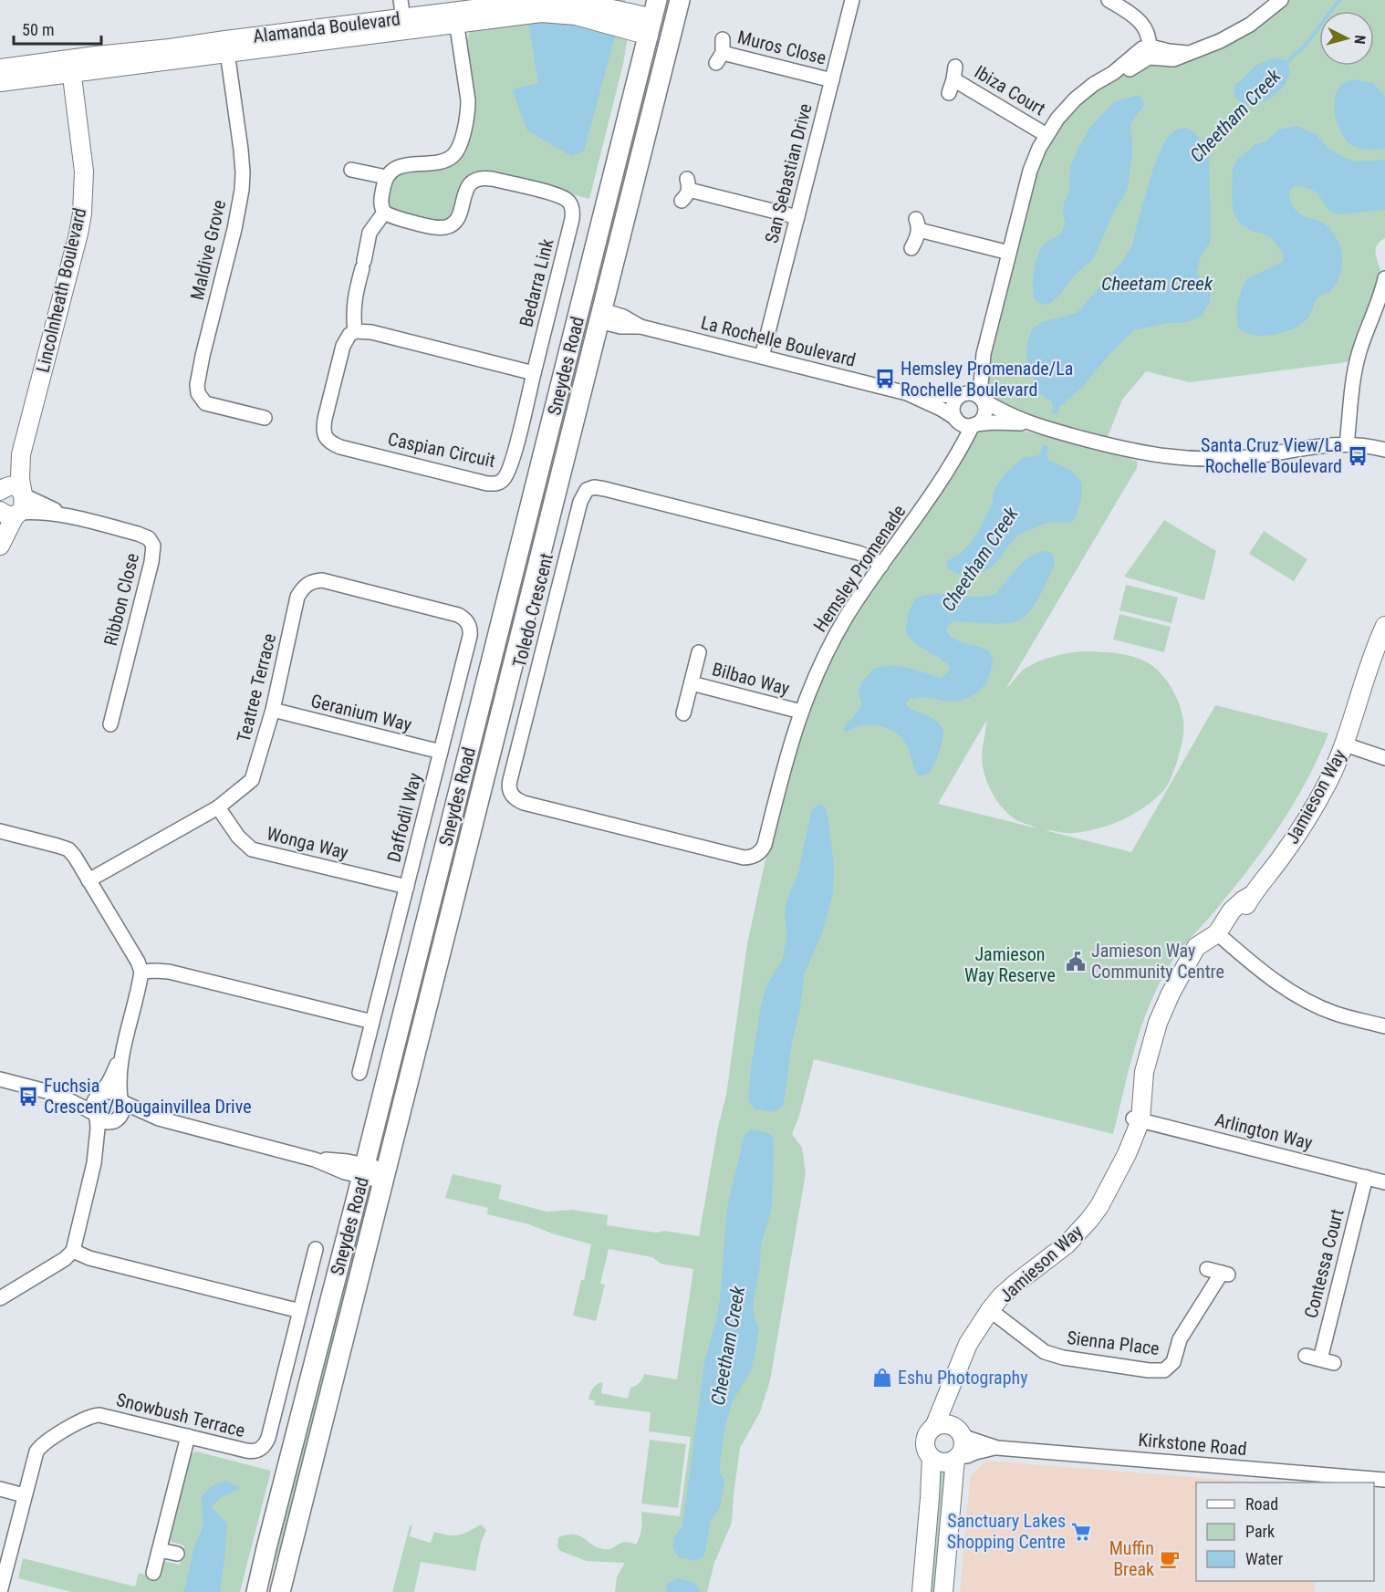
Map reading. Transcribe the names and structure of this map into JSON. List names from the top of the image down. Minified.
{"streets":{"main road":["Sneydes Road"],"street":["Alamanda Boulevard","Muros Close","Ibiza Court","San Sebastian Drive","Maldive Grove","Bedarra Link","Lincolnheath Boulevard","La Rochelle Boulevard","Caspian Circuit","Hemsley Promenade","Ribbon Close","Toledo Crescent","Bilbao Way","Teatree Terrace","Geranium Way","Jamieson Way","Daffodil Way","Wonga Way","Arlington Way","Contessa Court","Sienna Place","Snowbush Terrace","Kirkstone Road"]},"crossings":[["Alamanda Boulevard","Maldive Grove"],["Alamanda Boulevard","Lincolnheath Boulevard"],["Alamanda Boulevard","Sneydes Road"],["Muros Close","San Sebastian Drive"],["San Sebastian Drive","La Rochelle Boulevard"],["Bedarra Link","Caspian Circuit"],["Lincolnheath Boulevard","Ribbon Close"],["La Rochelle Boulevard","Sneydes Road"],["La Rochelle Boulevard","Hemsley Promenade"],["Hemsley Promenade","Toledo Crescent"],["Hemsley Promenade","Bilbao Way"],["Teatree Terrace","Geranium Way"],["Teatree Terrace","Daffodil Way"],["Teatree Terrace","Wonga Way"],["Geranium Way","Daffodil Way"],["Jamieson Way","Arlington Way"],["Jamieson Way","Sienna Place"],["Jamieson Way","Kirkstone Road"],["Daffodil Way","Wonga Way"],["Arlington Way","Contessa Court"]],"water":["Cheetham Creek","Cheetam Creek"],"parks":["Jamieson Way Reserve"],"places":{"bus stop":["Hemsley Promenade/La Rochelle Boulevard","Santa Cruz View/La Rochelle Boulevard","Fuchsia Crescent/Bougainvillea Drive"],"public building":["Jamieson Way Community Centre"],"shop":["Eshu Photography"],"supermarket":["Sanctuary Lakes Shopping Centre"],"cafe":["Muffin Break"]},"legend":["Road","Park","Water"],"scale_bar":"50 m","north":"right"}
